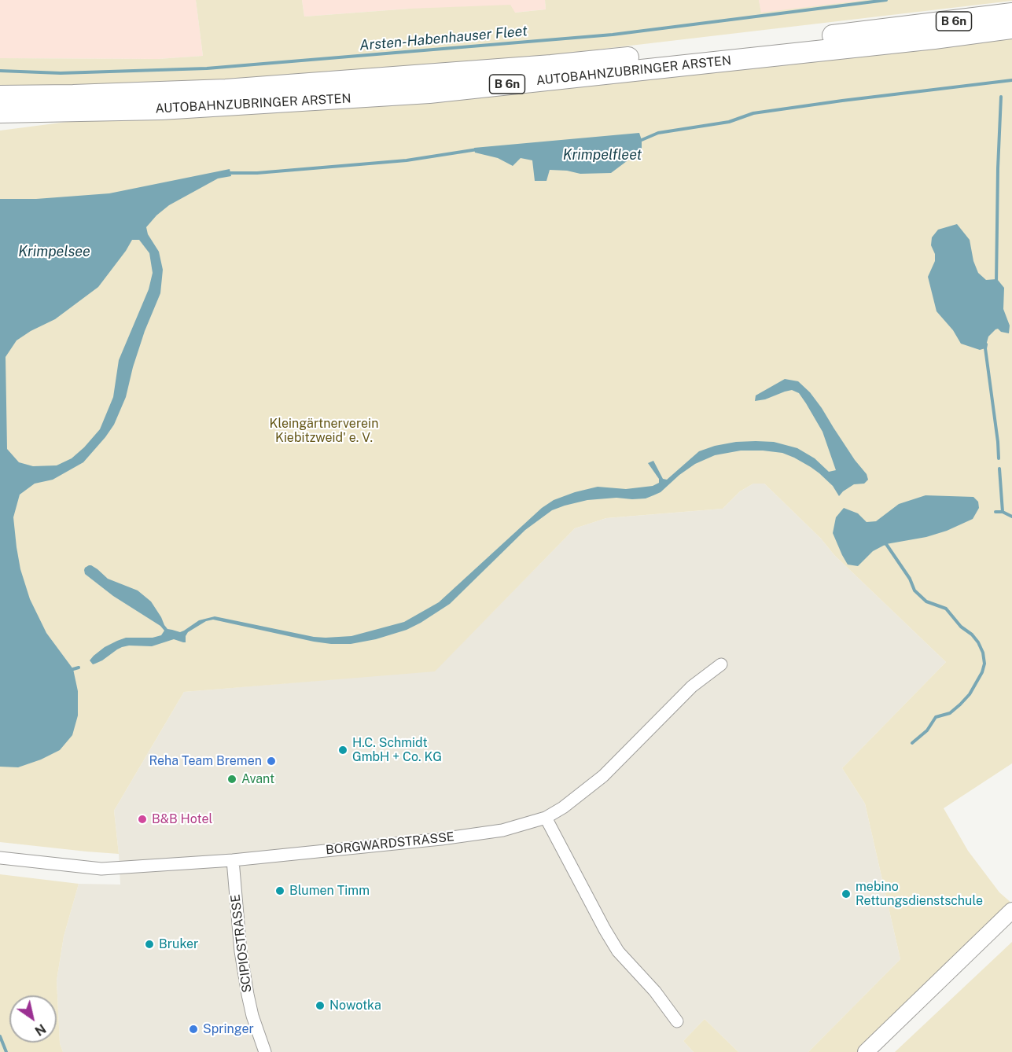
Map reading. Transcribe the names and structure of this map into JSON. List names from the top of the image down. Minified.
{"streets":{"highway":["B 6n","AUTOBAHNZUBRINGER ARSTEN"],"street":["BORGWARDSTRASSE","SCIPIOSTRASSE"]},"crossings":[["BORGWARDSTRASSE","SCIPIOSTRASSE"]],"water":["Arsten-Habenhauser Fleet","Krimpelfleet","Krimpelsee"],"parks":["Kleingärtnerverein Kiebitzweid' e. V."],"places":["H.C. Schmidt GmbH + Co. KG","Reha Team Bremen","Avant","B&B Hotel","Blumen Timm","mebino Rettungsdienstschule","Bruker","Nowotka","Springer"],"north":"bottom right"}
